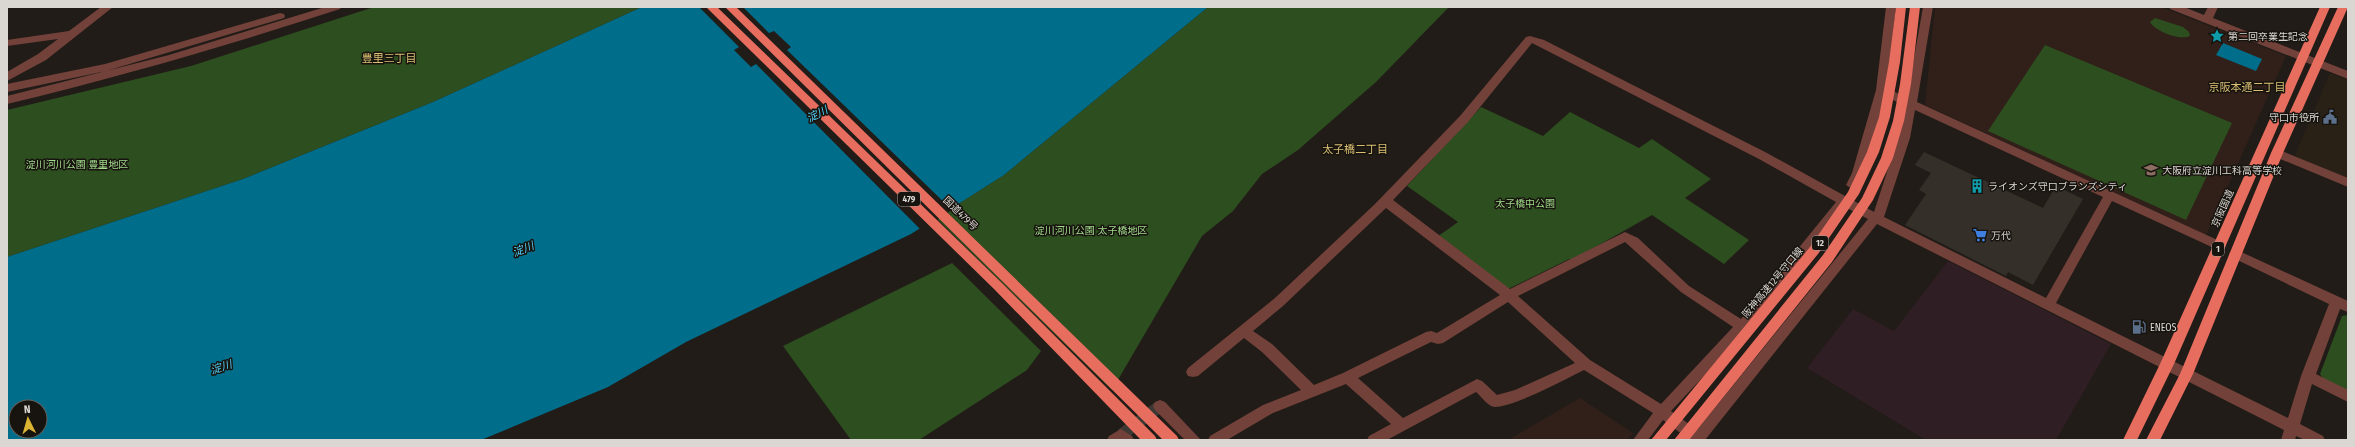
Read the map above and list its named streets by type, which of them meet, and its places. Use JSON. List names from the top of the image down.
{
  "streets": {
    "highway": [
      "479",
      "京阪国道",
      "国道479号",
      "12",
      "1",
      "阪神高速12号守口線"
    ]
  },
  "districts": ["豊里三丁目", "京阪本通二丁目", "太子橋二丁目"],
  "water": ["淀川"],
  "parks": ["淀川河川公園 豊里地区", "太子橋中公園", "淀川河川公園 太子橋地区"],
  "places": {
    "place": ["第二回卒業生記念"],
    "public building": ["守口市役所"],
    "school or university": ["大阪府立淀川工科高等学校"],
    "building": ["ライオンズ守口ブランズシティ"],
    "supermarket": ["万代"],
    "fuel station": ["ENEOS"]
  },
  "north": "top"
}
